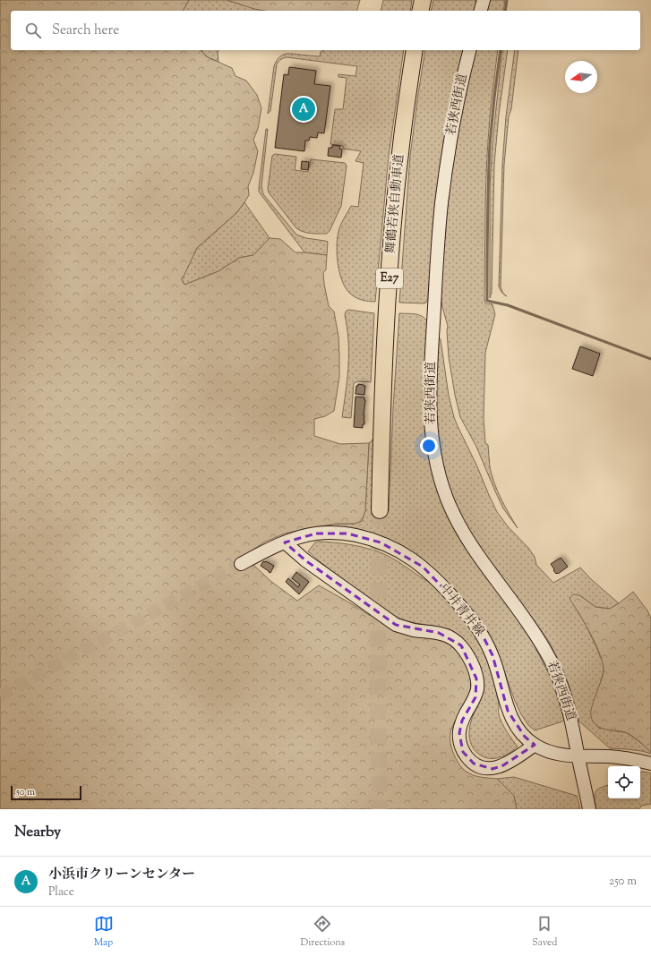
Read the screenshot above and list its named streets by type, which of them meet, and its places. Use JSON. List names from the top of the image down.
{
  "streets": {
    "highway": ["舞鶴若狭自動車道", "E27"],
    "street": ["若狭西街道", "中井青井線"]
  },
  "crossings": [
    ["若狭西街道", "中井青井線"]
  ],
  "scale_bar": "50 m",
  "north": "left",
  "page": {
    "search": "Search here",
    "pins": "A",
    "scale": "50 m",
    "heading": "Nearby",
    "list": [
      {
        "mark": "A",
        "name": "小浜市クリーンセンター",
        "note": "Place",
        "value": "250 m"
      }
    ],
    "nav": ["Map", "Directions", "Saved"]
  }
}
